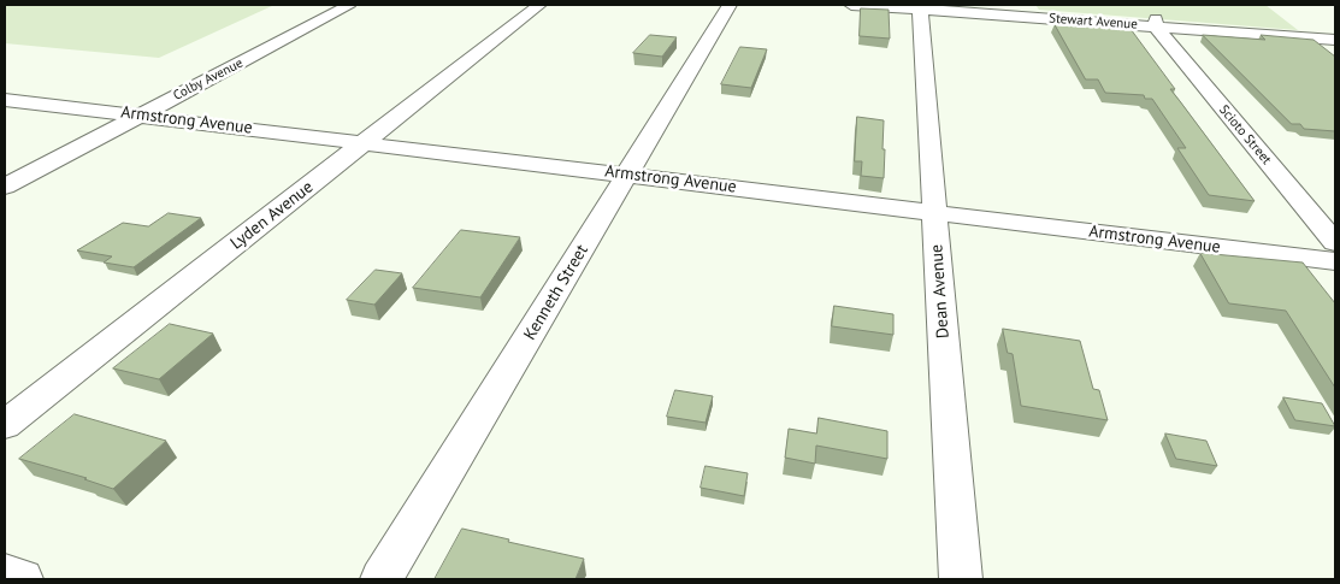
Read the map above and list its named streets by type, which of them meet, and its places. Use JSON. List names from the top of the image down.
{
  "streets": {
    "street": [
      "Stewart Avenue",
      "Colby Avenue",
      "Armstrong Avenue",
      "Scioto Street",
      "Lyden Avenue",
      "Dean Avenue",
      "Kenneth Street"
    ]
  },
  "crossings": [
    ["Stewart Avenue", "Scioto Street"],
    ["Stewart Avenue", "Dean Avenue"],
    ["Colby Avenue", "Armstrong Avenue"],
    ["Armstrong Avenue", "Lyden Avenue"],
    ["Armstrong Avenue", "Dean Avenue"],
    ["Armstrong Avenue", "Kenneth Street"]
  ]
}
